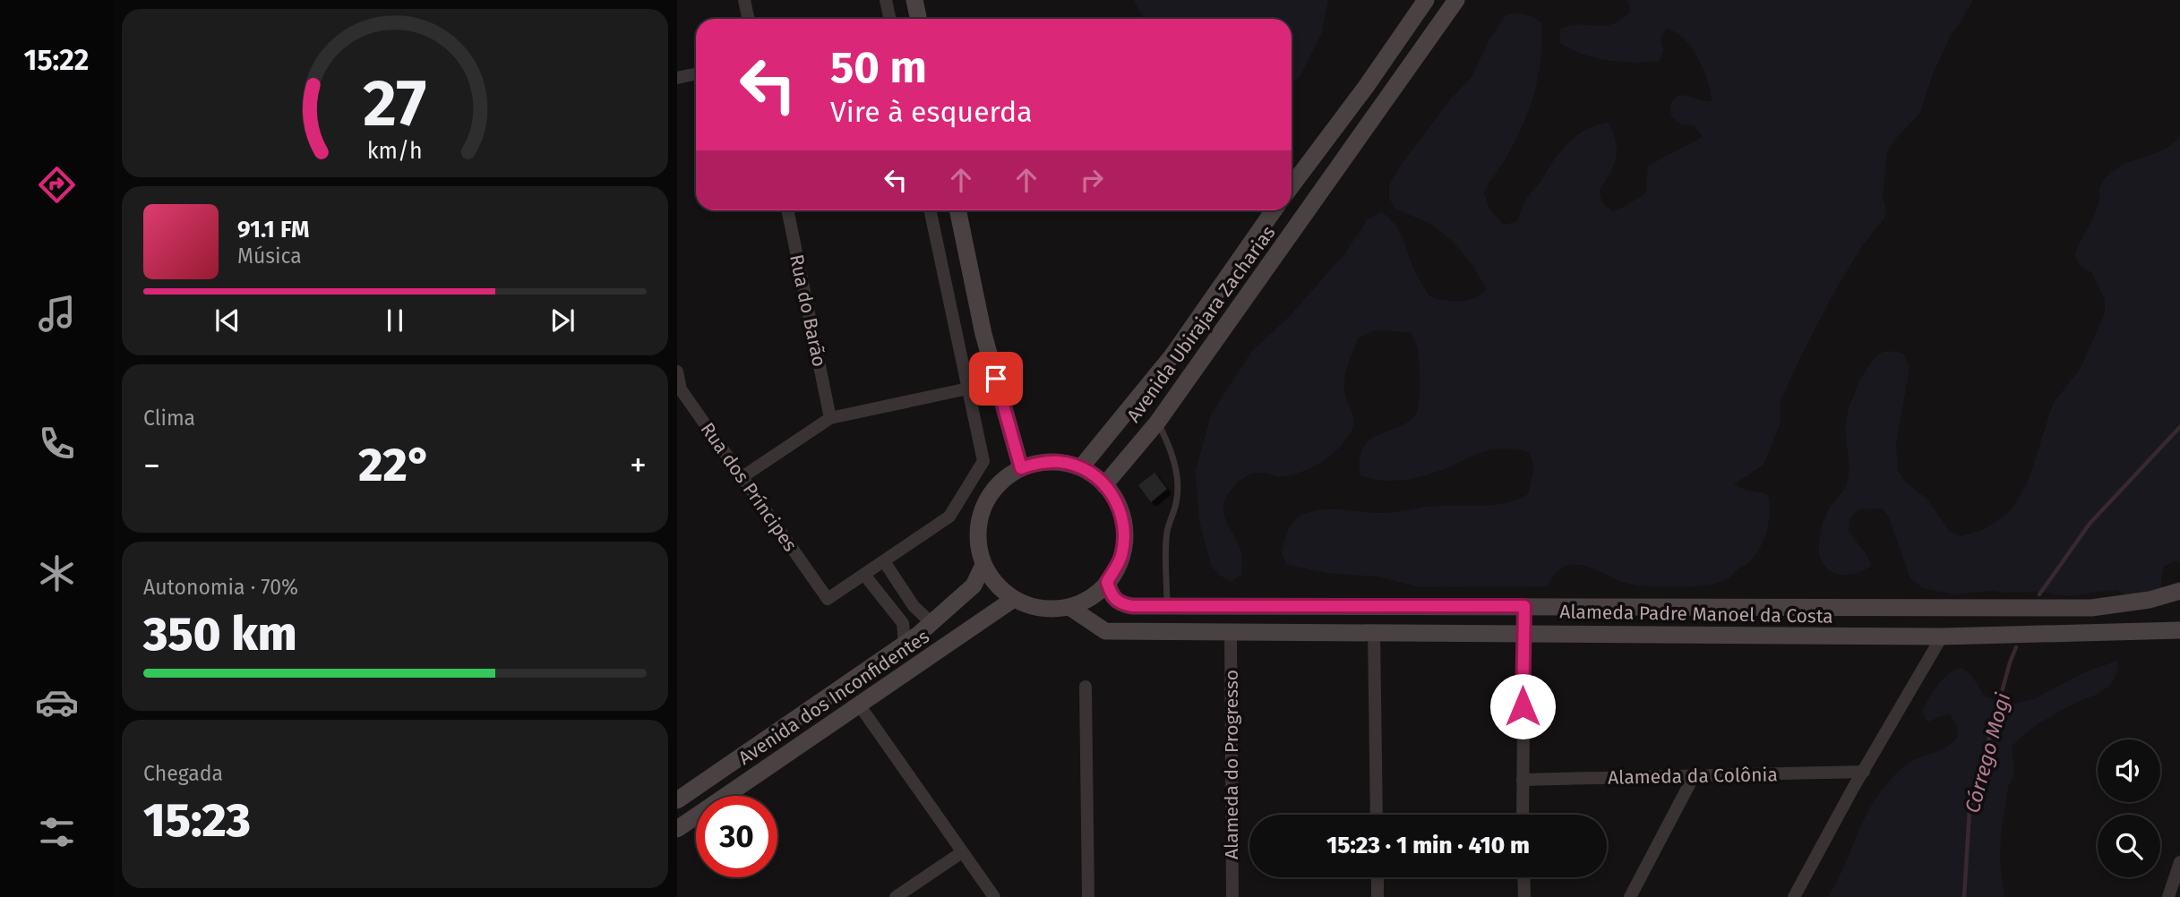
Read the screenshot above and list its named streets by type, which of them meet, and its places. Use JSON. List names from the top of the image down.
{
  "streets": {
    "main road": ["Avenida Ubirajara Zacharias", "Alameda Padre Manoel da Costa", "Avenida dos Inconfidentes"],
    "street": [
      "Rua do Barão",
      "Rua dos Príncipes",
      "Alameda do Progresso",
      "Alameda da Colônia"
    ]
  },
  "crossings": [
    ["Avenida Ubirajara Zacharias", "Alameda Padre Manoel da Costa"],
    ["Avenida Ubirajara Zacharias", "Avenida dos Inconfidentes"],
    ["Alameda Padre Manoel da Costa", "Avenida dos Inconfidentes"],
    ["Alameda Padre Manoel da Costa", "Alameda do Progresso"]
  ],
  "water": ["Córrego Mogi"],
  "page": {
    "tabs": "15:22",
    "turn": ["50 m", "Vire à esquerda"],
    "song": ["91.1 FM", "Música"],
    "tile": [
      "Clima",
      ["Autonomia · 70%", "350 km"],
      ["Chegada", "15:23"]
    ],
    "heat": ["−", "22°", "+"],
    "limit": "30",
    "trip": "15:23 · 1 min · 410 m",
    "gauge": ["27", "km/h"]
  }
}
